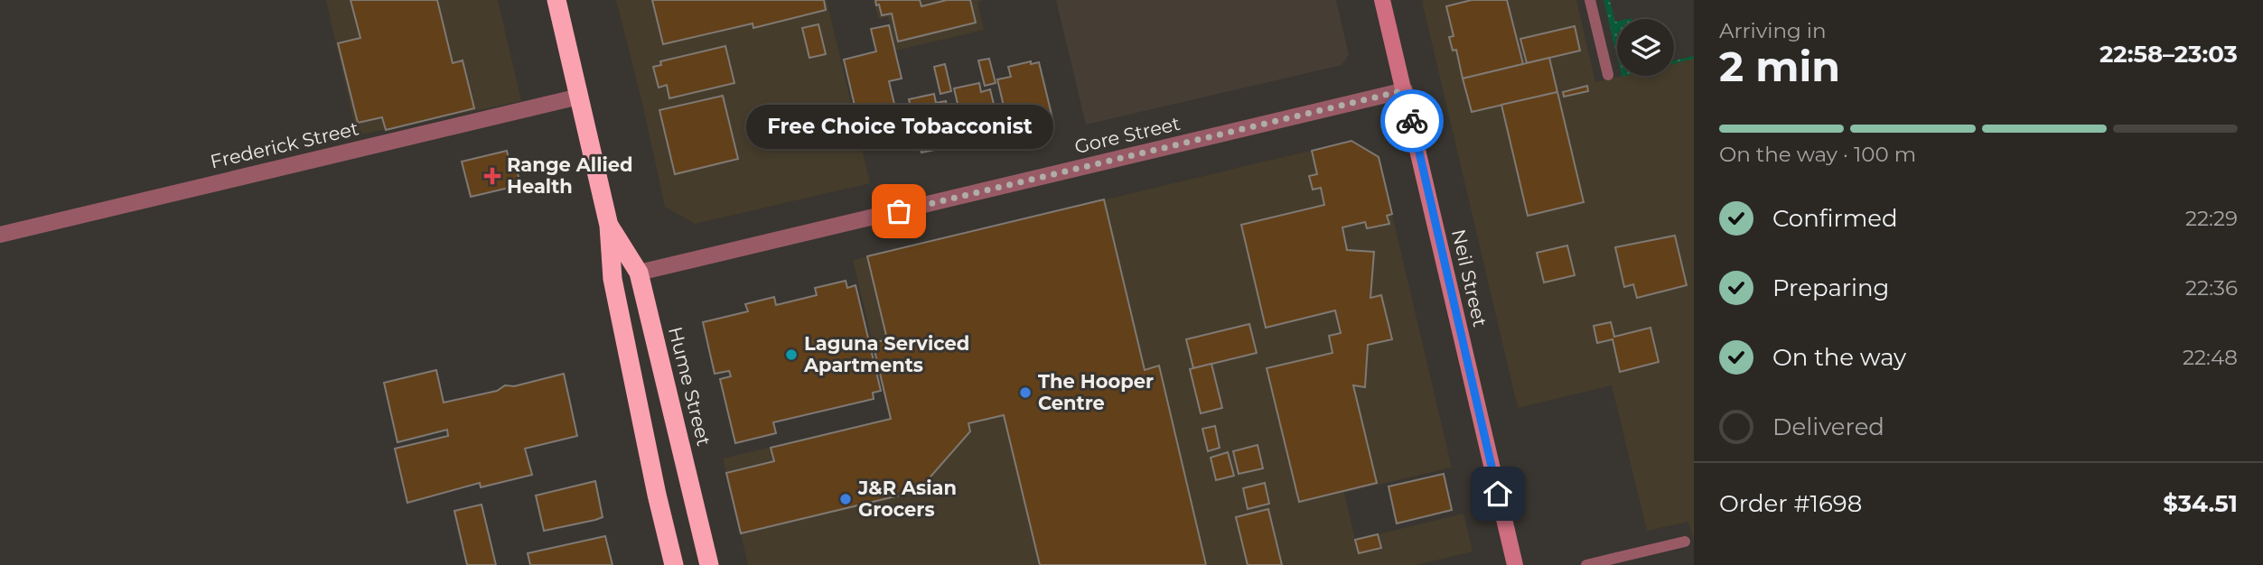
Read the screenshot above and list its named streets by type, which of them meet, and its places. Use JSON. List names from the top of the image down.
{
  "streets": {
    "highway": ["Hume Street"],
    "street": ["Gore Street", "Frederick Street", "Neil Street"]
  },
  "crossings": [
    ["Gore Street", "Neil Street"],
    ["Gore Street", "Hume Street"],
    ["Frederick Street", "Hume Street"]
  ],
  "places": {
    "health": ["Range Allied Health"],
    "other": [
      "Free Choice Tobacconist",
      "Laguna Serviced Apartments",
      "The Hooper Centre",
      "J&R Asian Grocers"
    ]
  },
  "page": {
    "heading": ["2 min", "Arriving in", "22:58–23:03"],
    "panel": ["Order #1698", "$34.51"],
    "bubble": "Free Choice Tobacconist",
    "bar": "On the way · 100 m",
    "list": [
      ["Confirmed", "22:29"],
      ["Preparing", "22:36"],
      ["On the way", "22:48"],
      "Delivered"
    ]
  }
}
